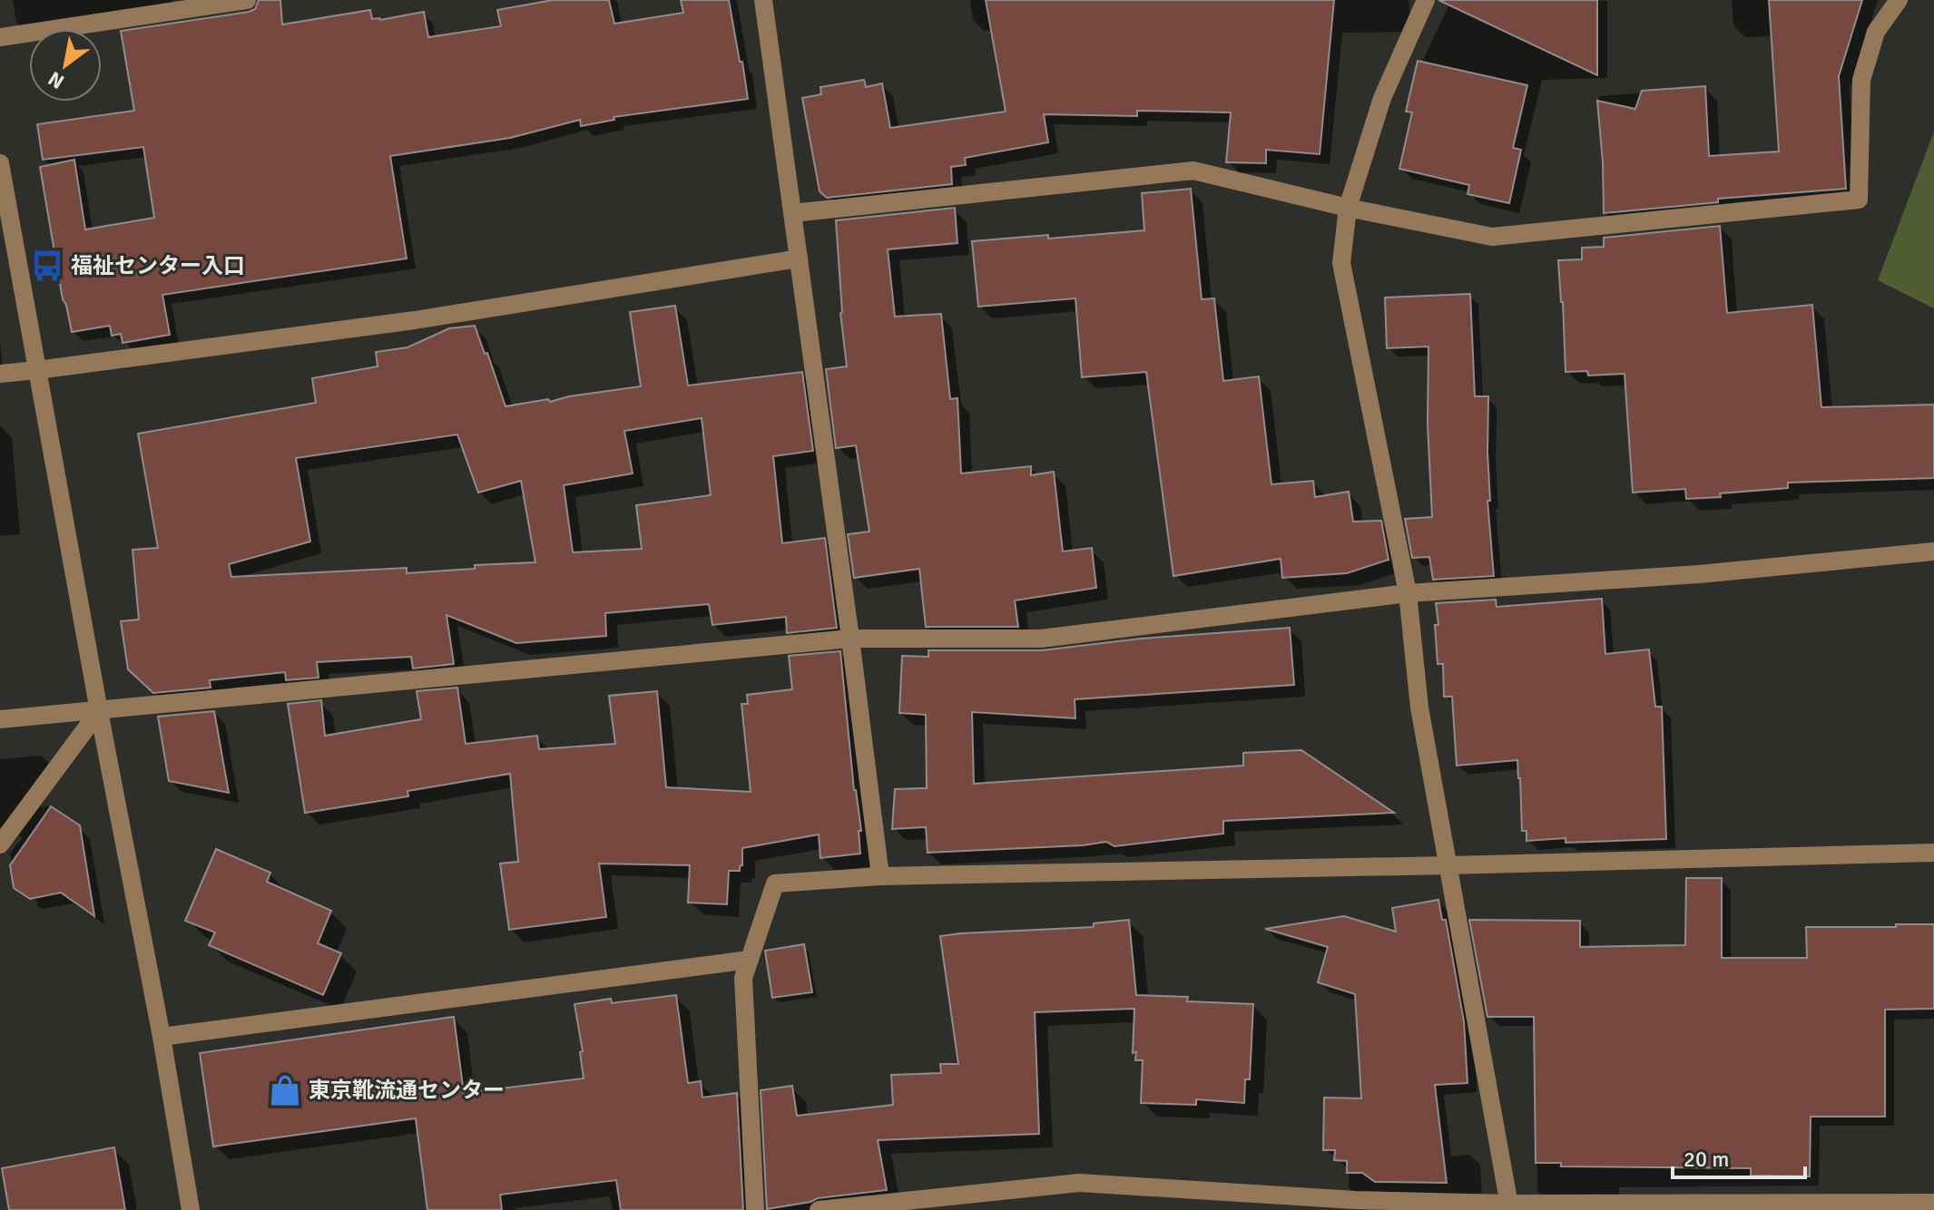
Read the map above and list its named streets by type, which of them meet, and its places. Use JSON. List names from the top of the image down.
{
  "places": {
    "bus stop": ["福祉センター入口"],
    "shop": ["東京靴流通センター"]
  },
  "scale_bar": "20 m",
  "north": "bottom left"
}
